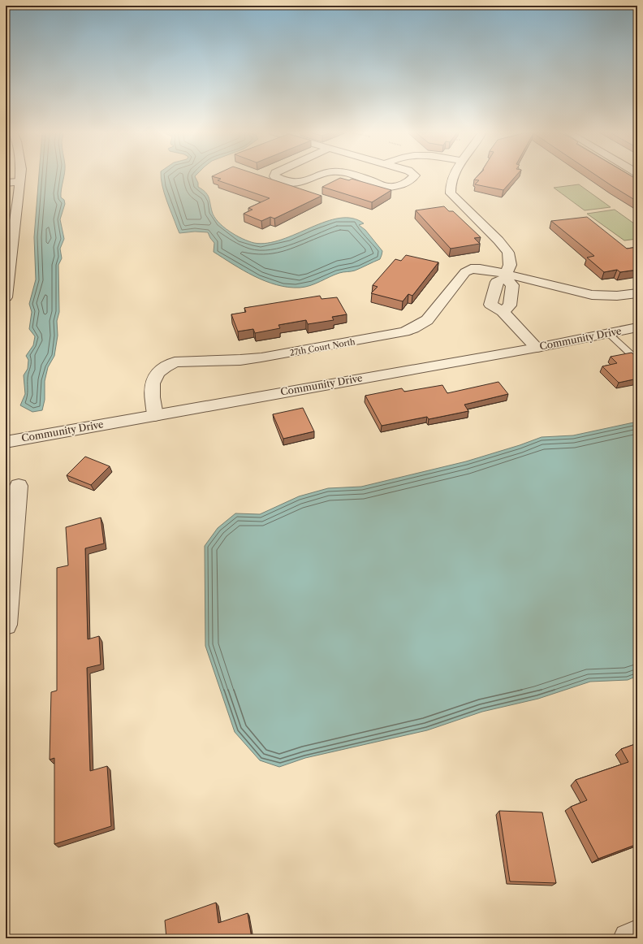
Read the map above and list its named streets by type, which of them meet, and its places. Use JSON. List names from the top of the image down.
{
  "streets": {
    "street": ["Community Drive", "27th Court North"]
  },
  "crossings": [
    ["Community Drive", "27th Court North"]
  ]
}
